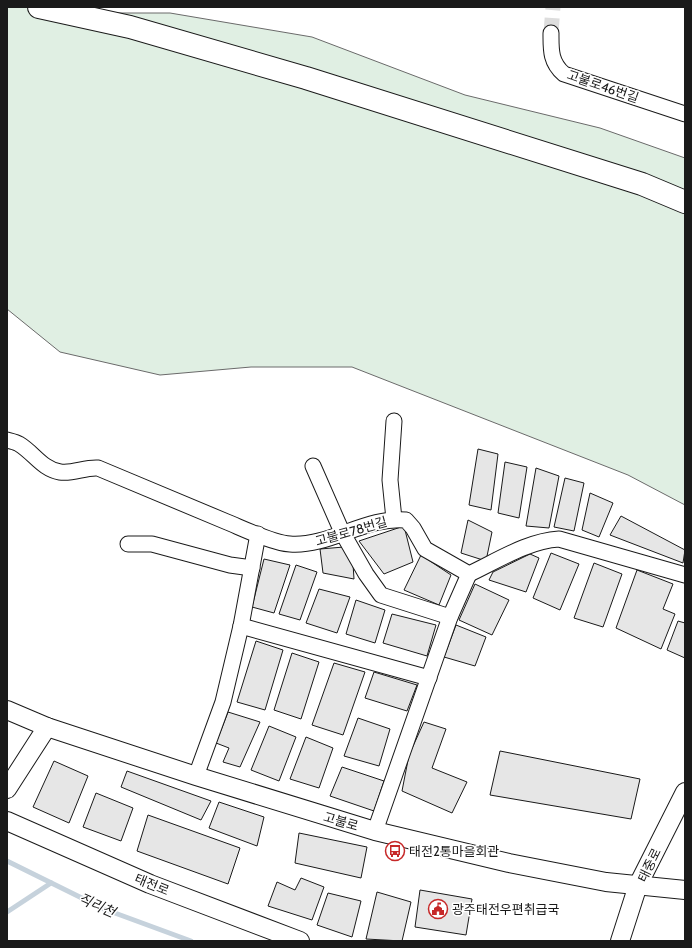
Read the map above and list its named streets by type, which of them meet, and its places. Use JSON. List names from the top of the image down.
{
  "streets": {
    "street": [
      "고불로46번길",
      "고불로78번길",
      "고불로",
      "태중로",
      "태전로"
    ]
  },
  "crossings": [
    ["고불로", "태중로"]
  ],
  "water": ["직리천"],
  "places": {
    "bus stop": ["태전2통마을회관"],
    "public building": ["광주태전우편취급국"]
  }
}
